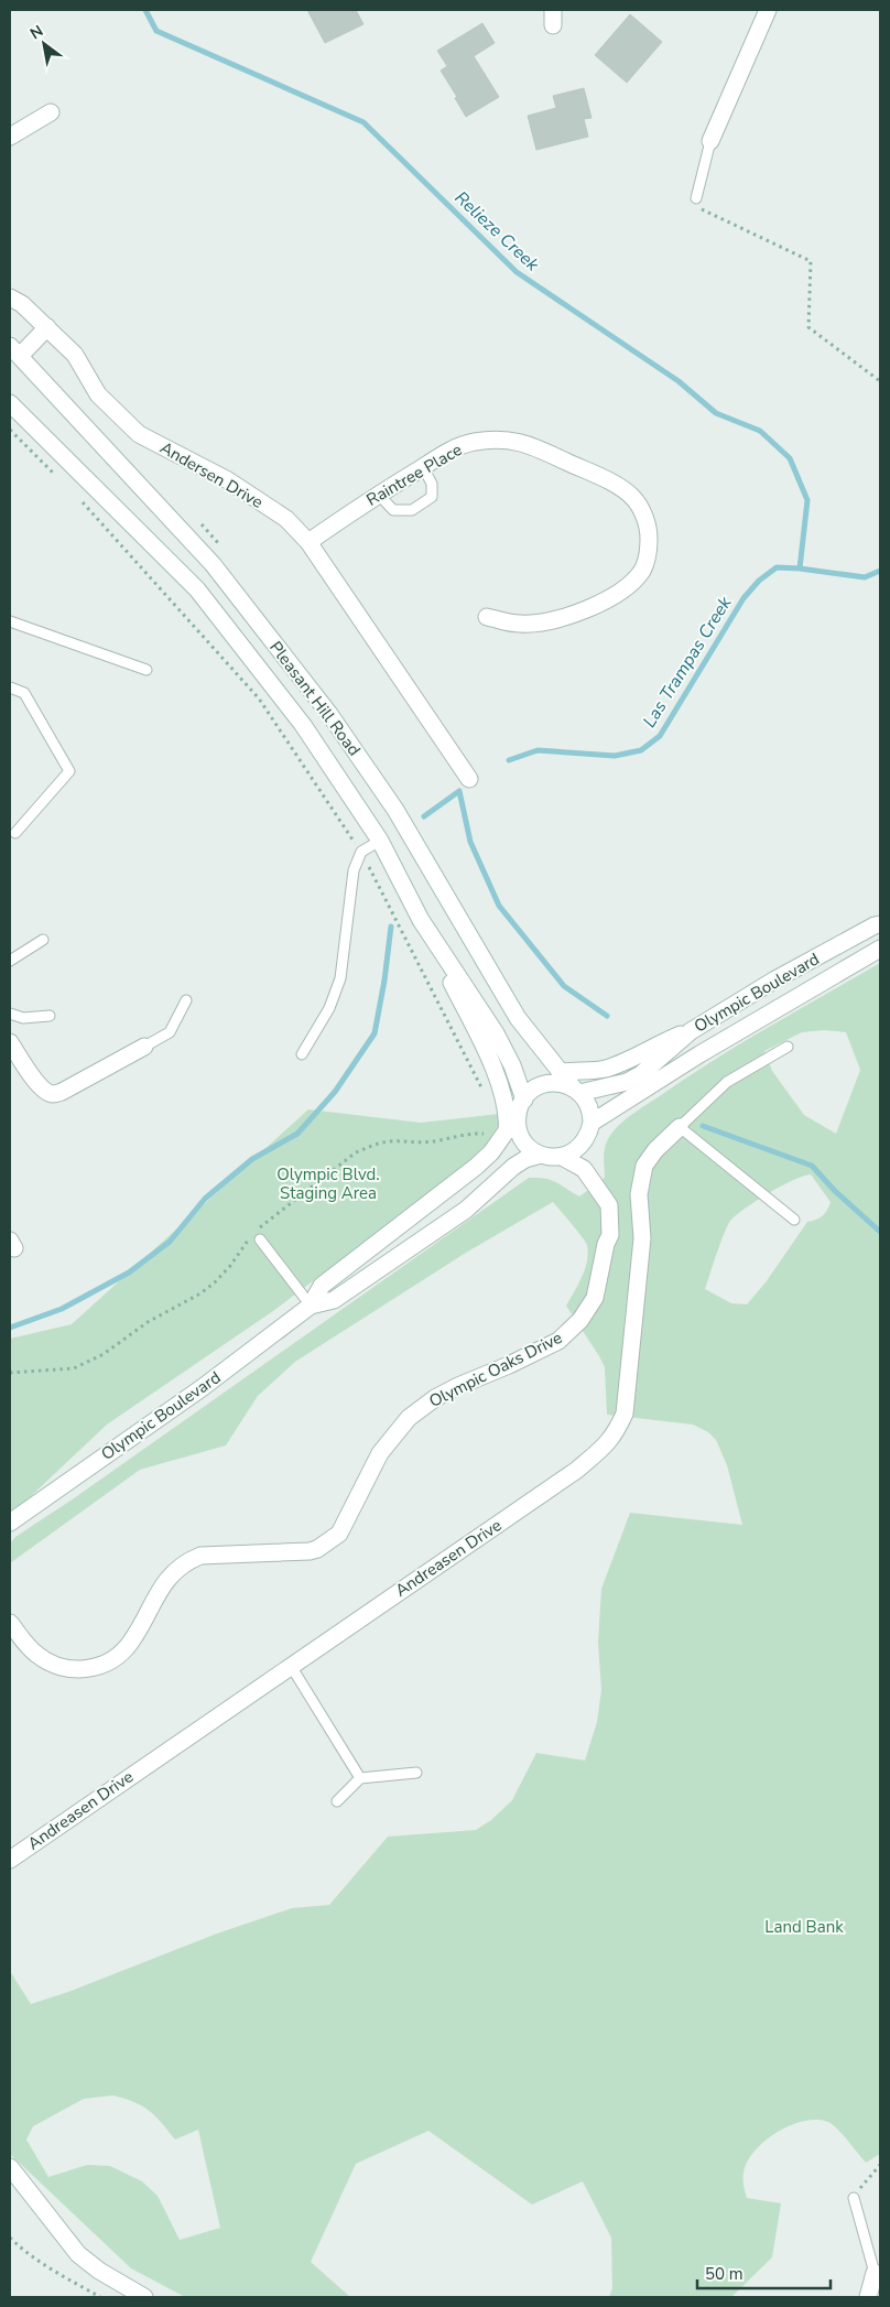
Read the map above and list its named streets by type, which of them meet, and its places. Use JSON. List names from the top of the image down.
{
  "streets": {
    "street": [
      "Andersen Drive",
      "Raintree Place",
      "Pleasant Hill Road",
      "Olympic Boulevard",
      "Olympic Oaks Drive",
      "Andreasen Drive"
    ]
  },
  "crossings": [
    ["Andersen Drive", "Raintree Place"],
    ["Pleasant Hill Road", "Olympic Boulevard"],
    ["Pleasant Hill Road", "Olympic Oaks Drive"],
    ["Olympic Boulevard", "Olympic Oaks Drive"]
  ],
  "water": ["Relieze Creek", "Las Trampas Creek"],
  "parks": ["Olympic Blvd. Staging Area", "Land Bank"],
  "scale_bar": "50 m",
  "north": "top left"
}
